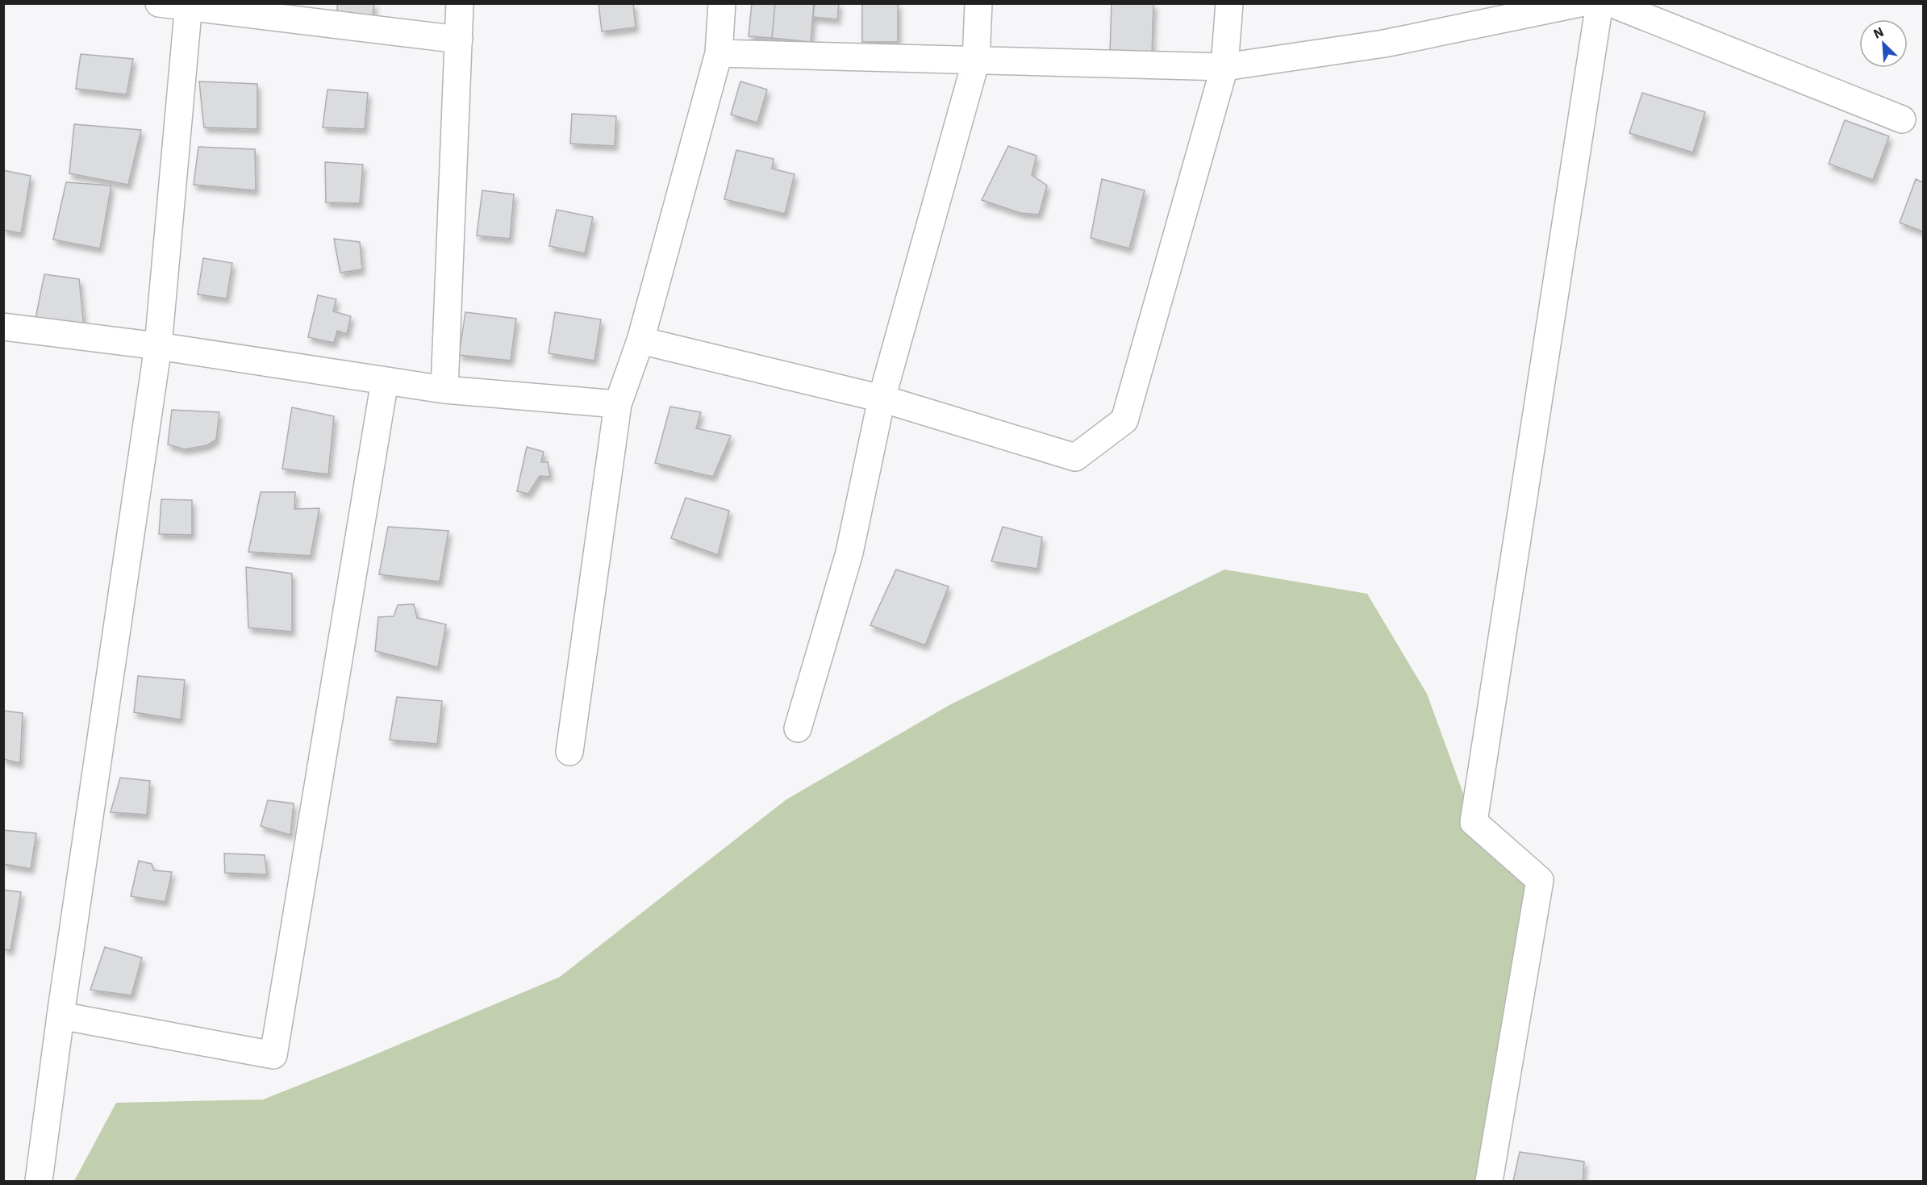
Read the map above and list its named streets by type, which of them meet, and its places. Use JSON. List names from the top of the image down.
{
  "north": "top left"
}
